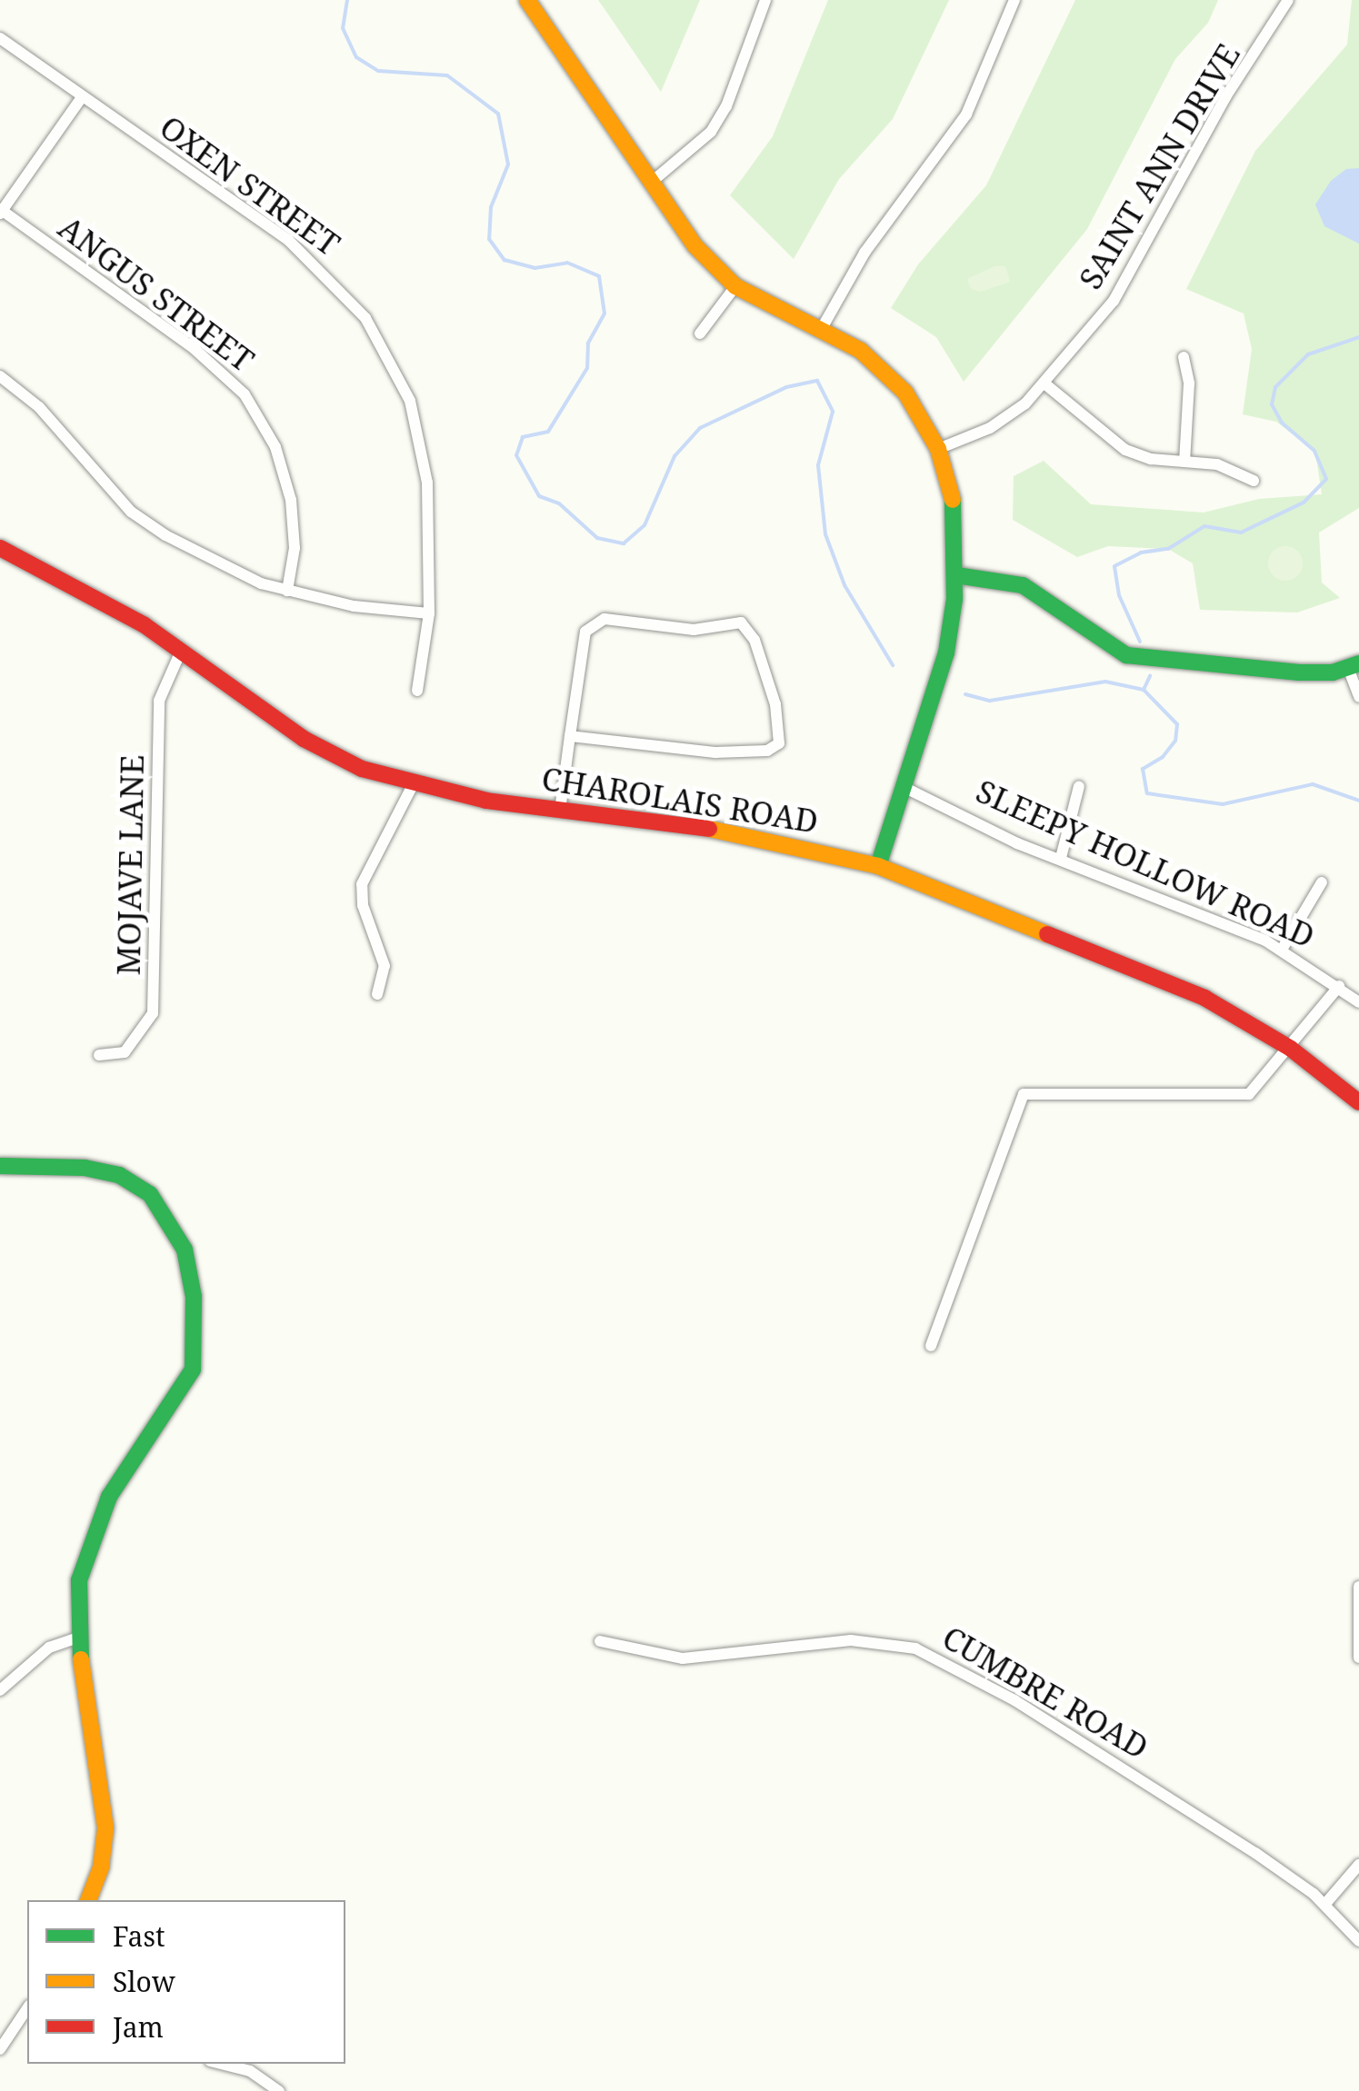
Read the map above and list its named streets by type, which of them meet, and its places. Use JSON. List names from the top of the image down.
{
  "streets": {
    "street": [
      "SAINT ANN DRIVE",
      "OXEN STREET",
      "ANGUS STREET",
      "CHAROLAIS ROAD",
      "SLEEPY HOLLOW ROAD",
      "MOJAVE LANE",
      "CUMBRE ROAD"
    ]
  },
  "crossings": [
    ["CHAROLAIS ROAD", "MOJAVE LANE"]
  ],
  "legend": ["Fast", "Slow", "Jam"]
}
